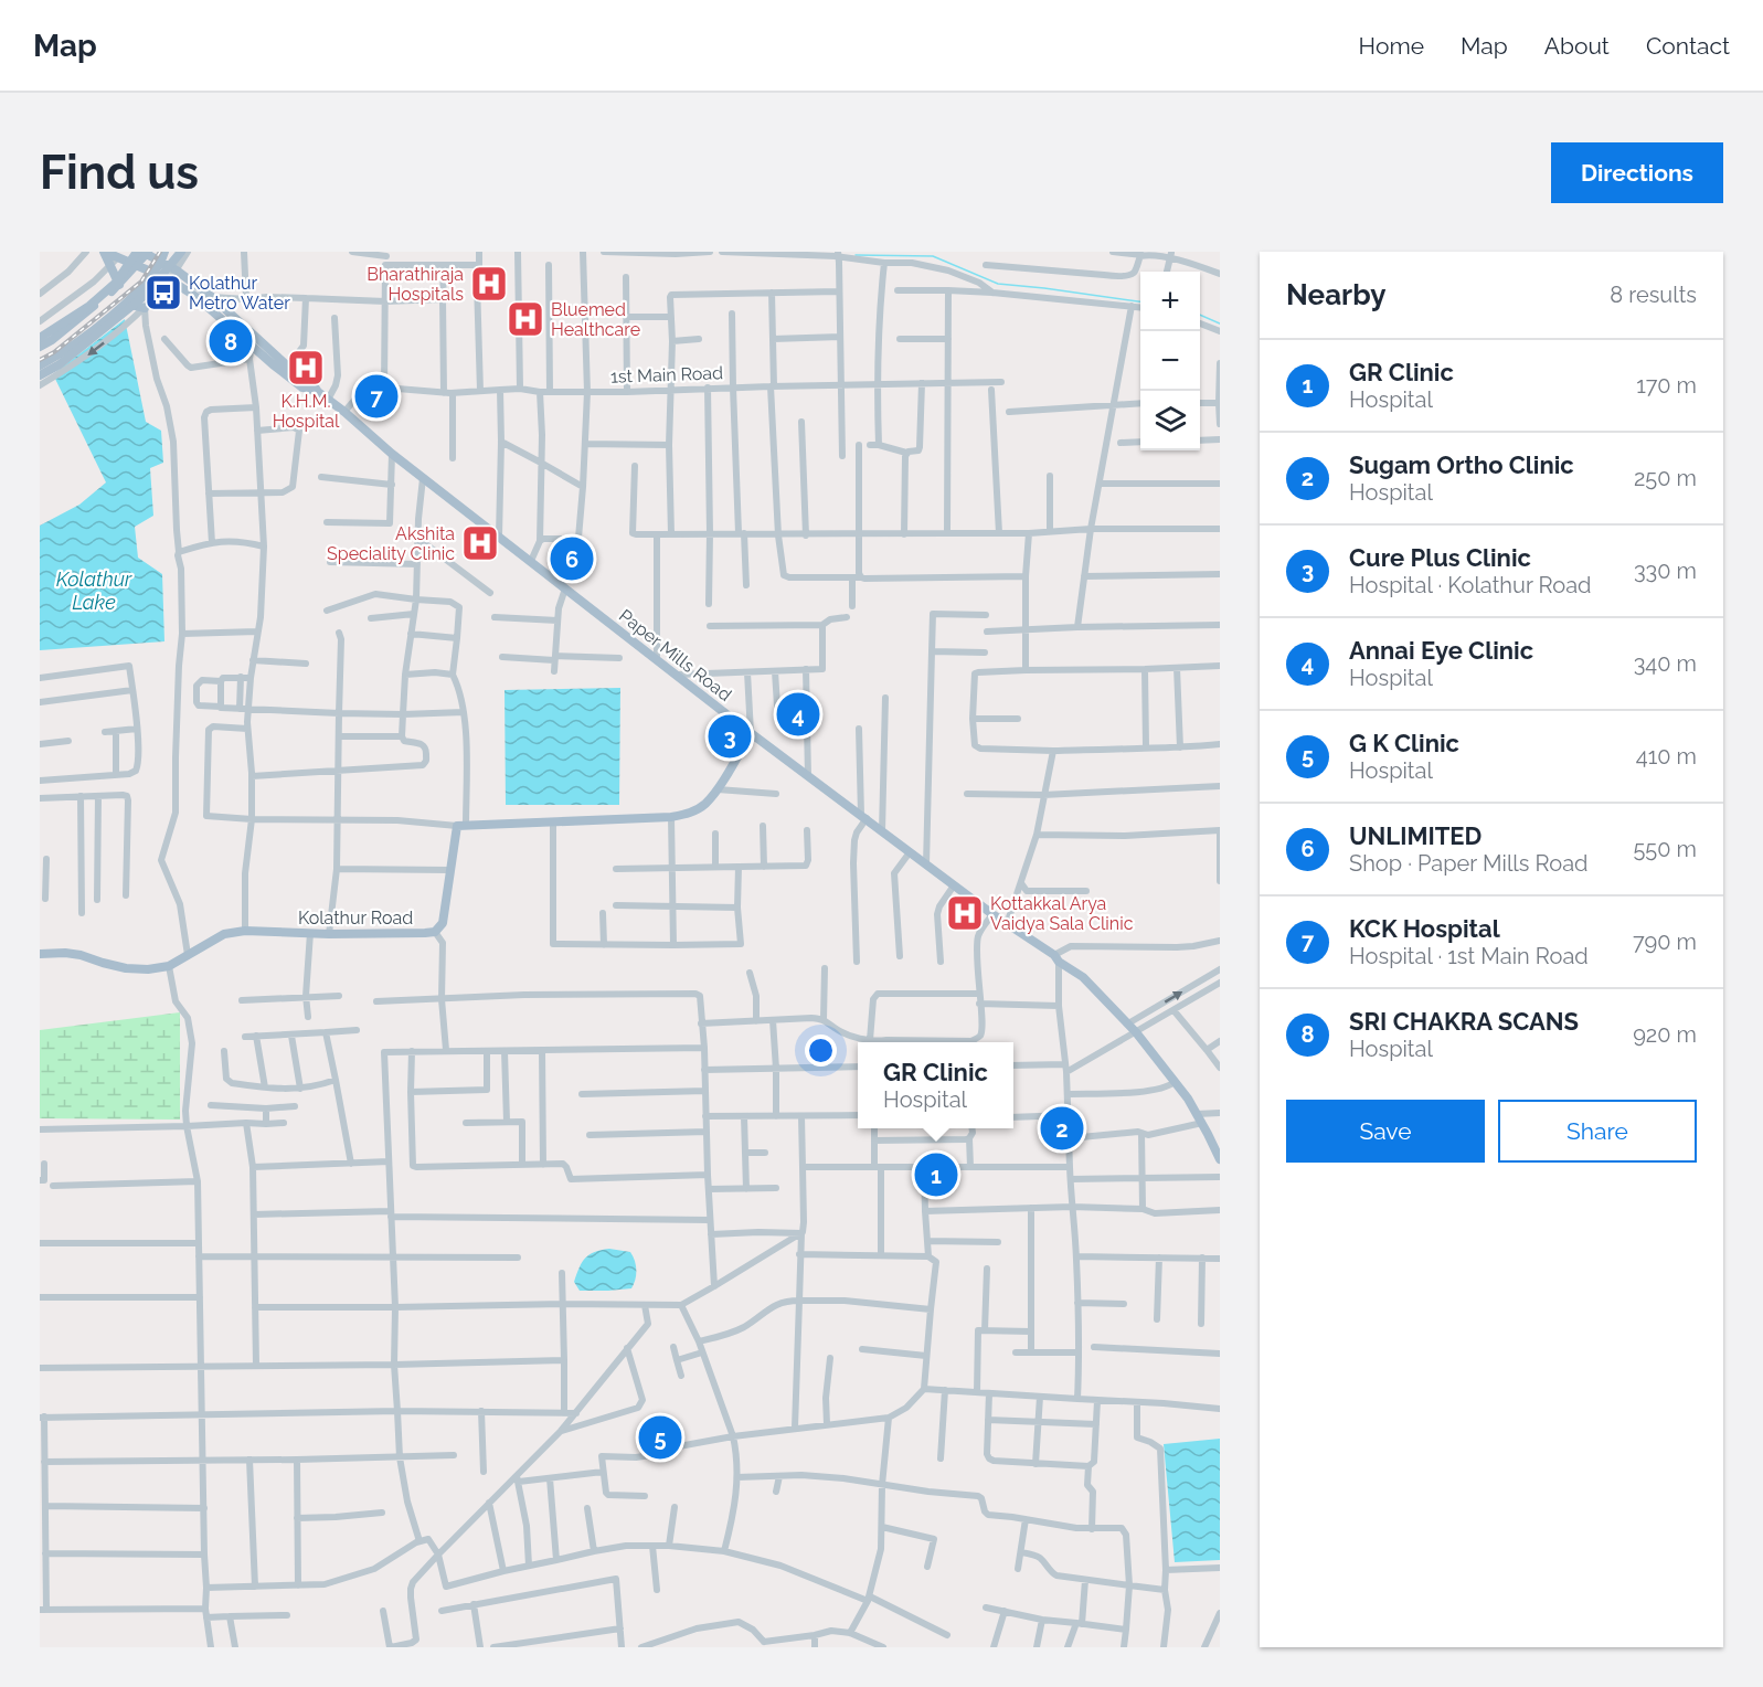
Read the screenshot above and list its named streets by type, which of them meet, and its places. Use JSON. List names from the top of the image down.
{
  "streets": {
    "main road": ["Paper Mills Road", "Kolathur Road"],
    "street": ["1st Main Road"]
  },
  "crossings": [
    ["1st Main Road", "Paper Mills Road"]
  ],
  "water": ["Kolathur Lake"],
  "places": {
    "hospital": [
      "Bharathiraja Hospitals",
      "Bluemed Healthcare",
      "K.H.M. Hospital",
      "Akshita Speciality Clinic",
      "Kottakkal Arya Vaidya Sala Clinic"
    ],
    "bus stop": ["Kolathur Metro Water"]
  },
  "page": {
    "header": "Map",
    "nav": [
      "Home",
      "Map",
      "About",
      "Contact"
    ],
    "buttons": [
      "Directions",
      ["Save", "Share"]
    ],
    "title": "Find us",
    "heading": ["Nearby", "8 results"],
    "map_buttons": ["+", "−"],
    "pins": [
      "8",
      "7",
      "6",
      "4",
      "3",
      "2",
      "1",
      "5"
    ],
    "list": [
      {
        "mark": "1",
        "name": "GR Clinic",
        "note": "Hospital",
        "value": "170 m"
      },
      {
        "mark": "2",
        "name": "Sugam Ortho Clinic",
        "note": "Hospital",
        "value": "250 m"
      },
      {
        "mark": "3",
        "name": "Cure Plus Clinic",
        "note": "Hospital · Kolathur Road",
        "value": "330 m"
      },
      {
        "mark": "4",
        "name": "Annai Eye Clinic",
        "note": "Hospital",
        "value": "340 m"
      },
      {
        "mark": "5",
        "name": "G K Clinic",
        "note": "Hospital",
        "value": "410 m"
      },
      {
        "mark": "6",
        "name": "UNLIMITED",
        "note": "Shop · Paper Mills Road",
        "value": "550 m"
      },
      {
        "mark": "7",
        "name": "KCK Hospital",
        "note": "Hospital · 1st Main Road",
        "value": "790 m"
      },
      {
        "mark": "8",
        "name": "SRI CHAKRA SCANS",
        "note": "Hospital",
        "value": "920 m"
      }
    ],
    "popup": ["GR Clinic", "Hospital"]
  }
}
